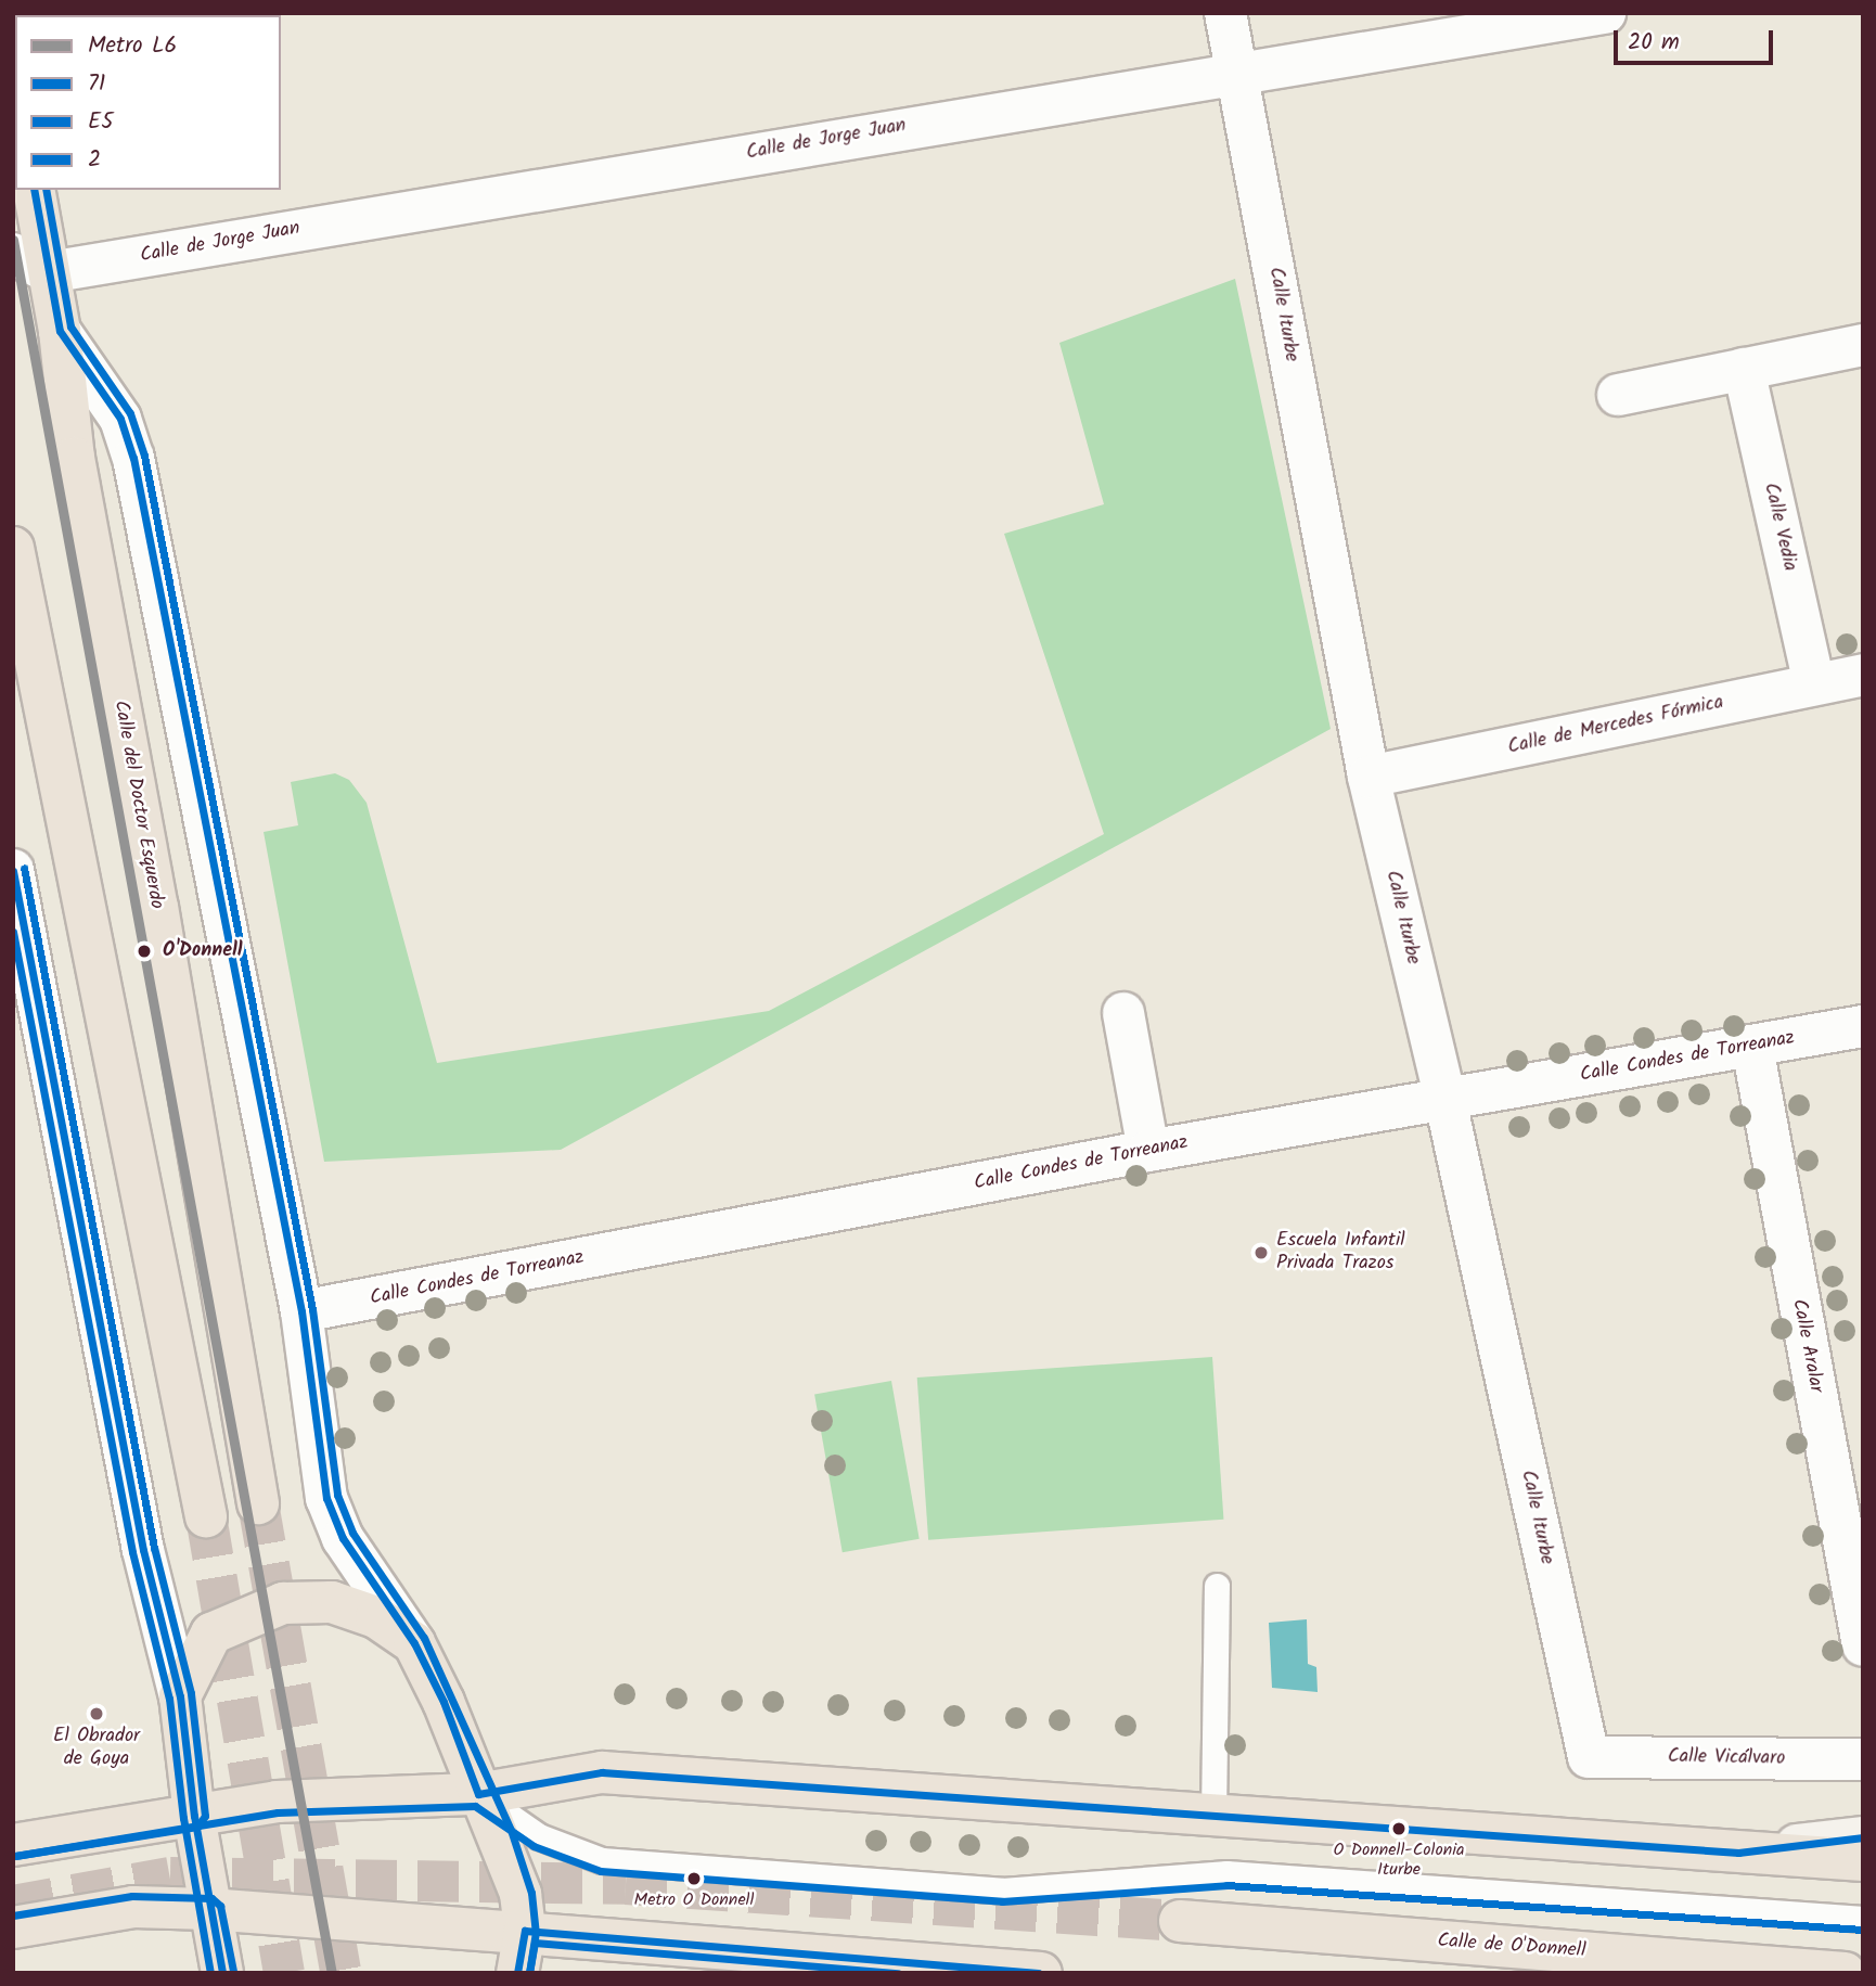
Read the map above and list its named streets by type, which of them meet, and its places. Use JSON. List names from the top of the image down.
{
  "streets": {
    "main road": ["Calle del Doctor Esquerdo", "Calle de O'Donnell"],
    "street": [
      "Calle de Jorge Juan",
      "Calle Iturbe",
      "Calle Vedia",
      "Calle de Mercedes Fórmica",
      "Calle Condes de Torreanaz",
      "Calle Aralar",
      "Calle Vicálvaro"
    ]
  },
  "crossings": [
    ["Calle de Jorge Juan", "Calle Iturbe"],
    ["Calle de Jorge Juan", "Calle del Doctor Esquerdo"],
    ["Calle Iturbe", "Calle de Mercedes Fórmica"],
    ["Calle Iturbe", "Calle Condes de Torreanaz"],
    ["Calle Iturbe", "Calle Vicálvaro"],
    ["Calle Vedia", "Calle de Mercedes Fórmica"],
    ["Calle del Doctor Esquerdo", "Calle Condes de Torreanaz"],
    ["Calle Condes de Torreanaz", "Calle Aralar"]
  ],
  "places": [
    "O'Donnell",
    "Escuela Infantil Privada Trazos",
    "El Obrador de Goya",
    "O Donnell-Colonia Iturbe",
    "Metro O Donnell"
  ],
  "lines": [
    "transit line 71",
    "transit line 2",
    "metro line L6",
    "transit line E5"
  ],
  "legend": [
    "Metro L6",
    "71",
    "E5",
    "2"
  ],
  "scale_bar": "20 m"
}
